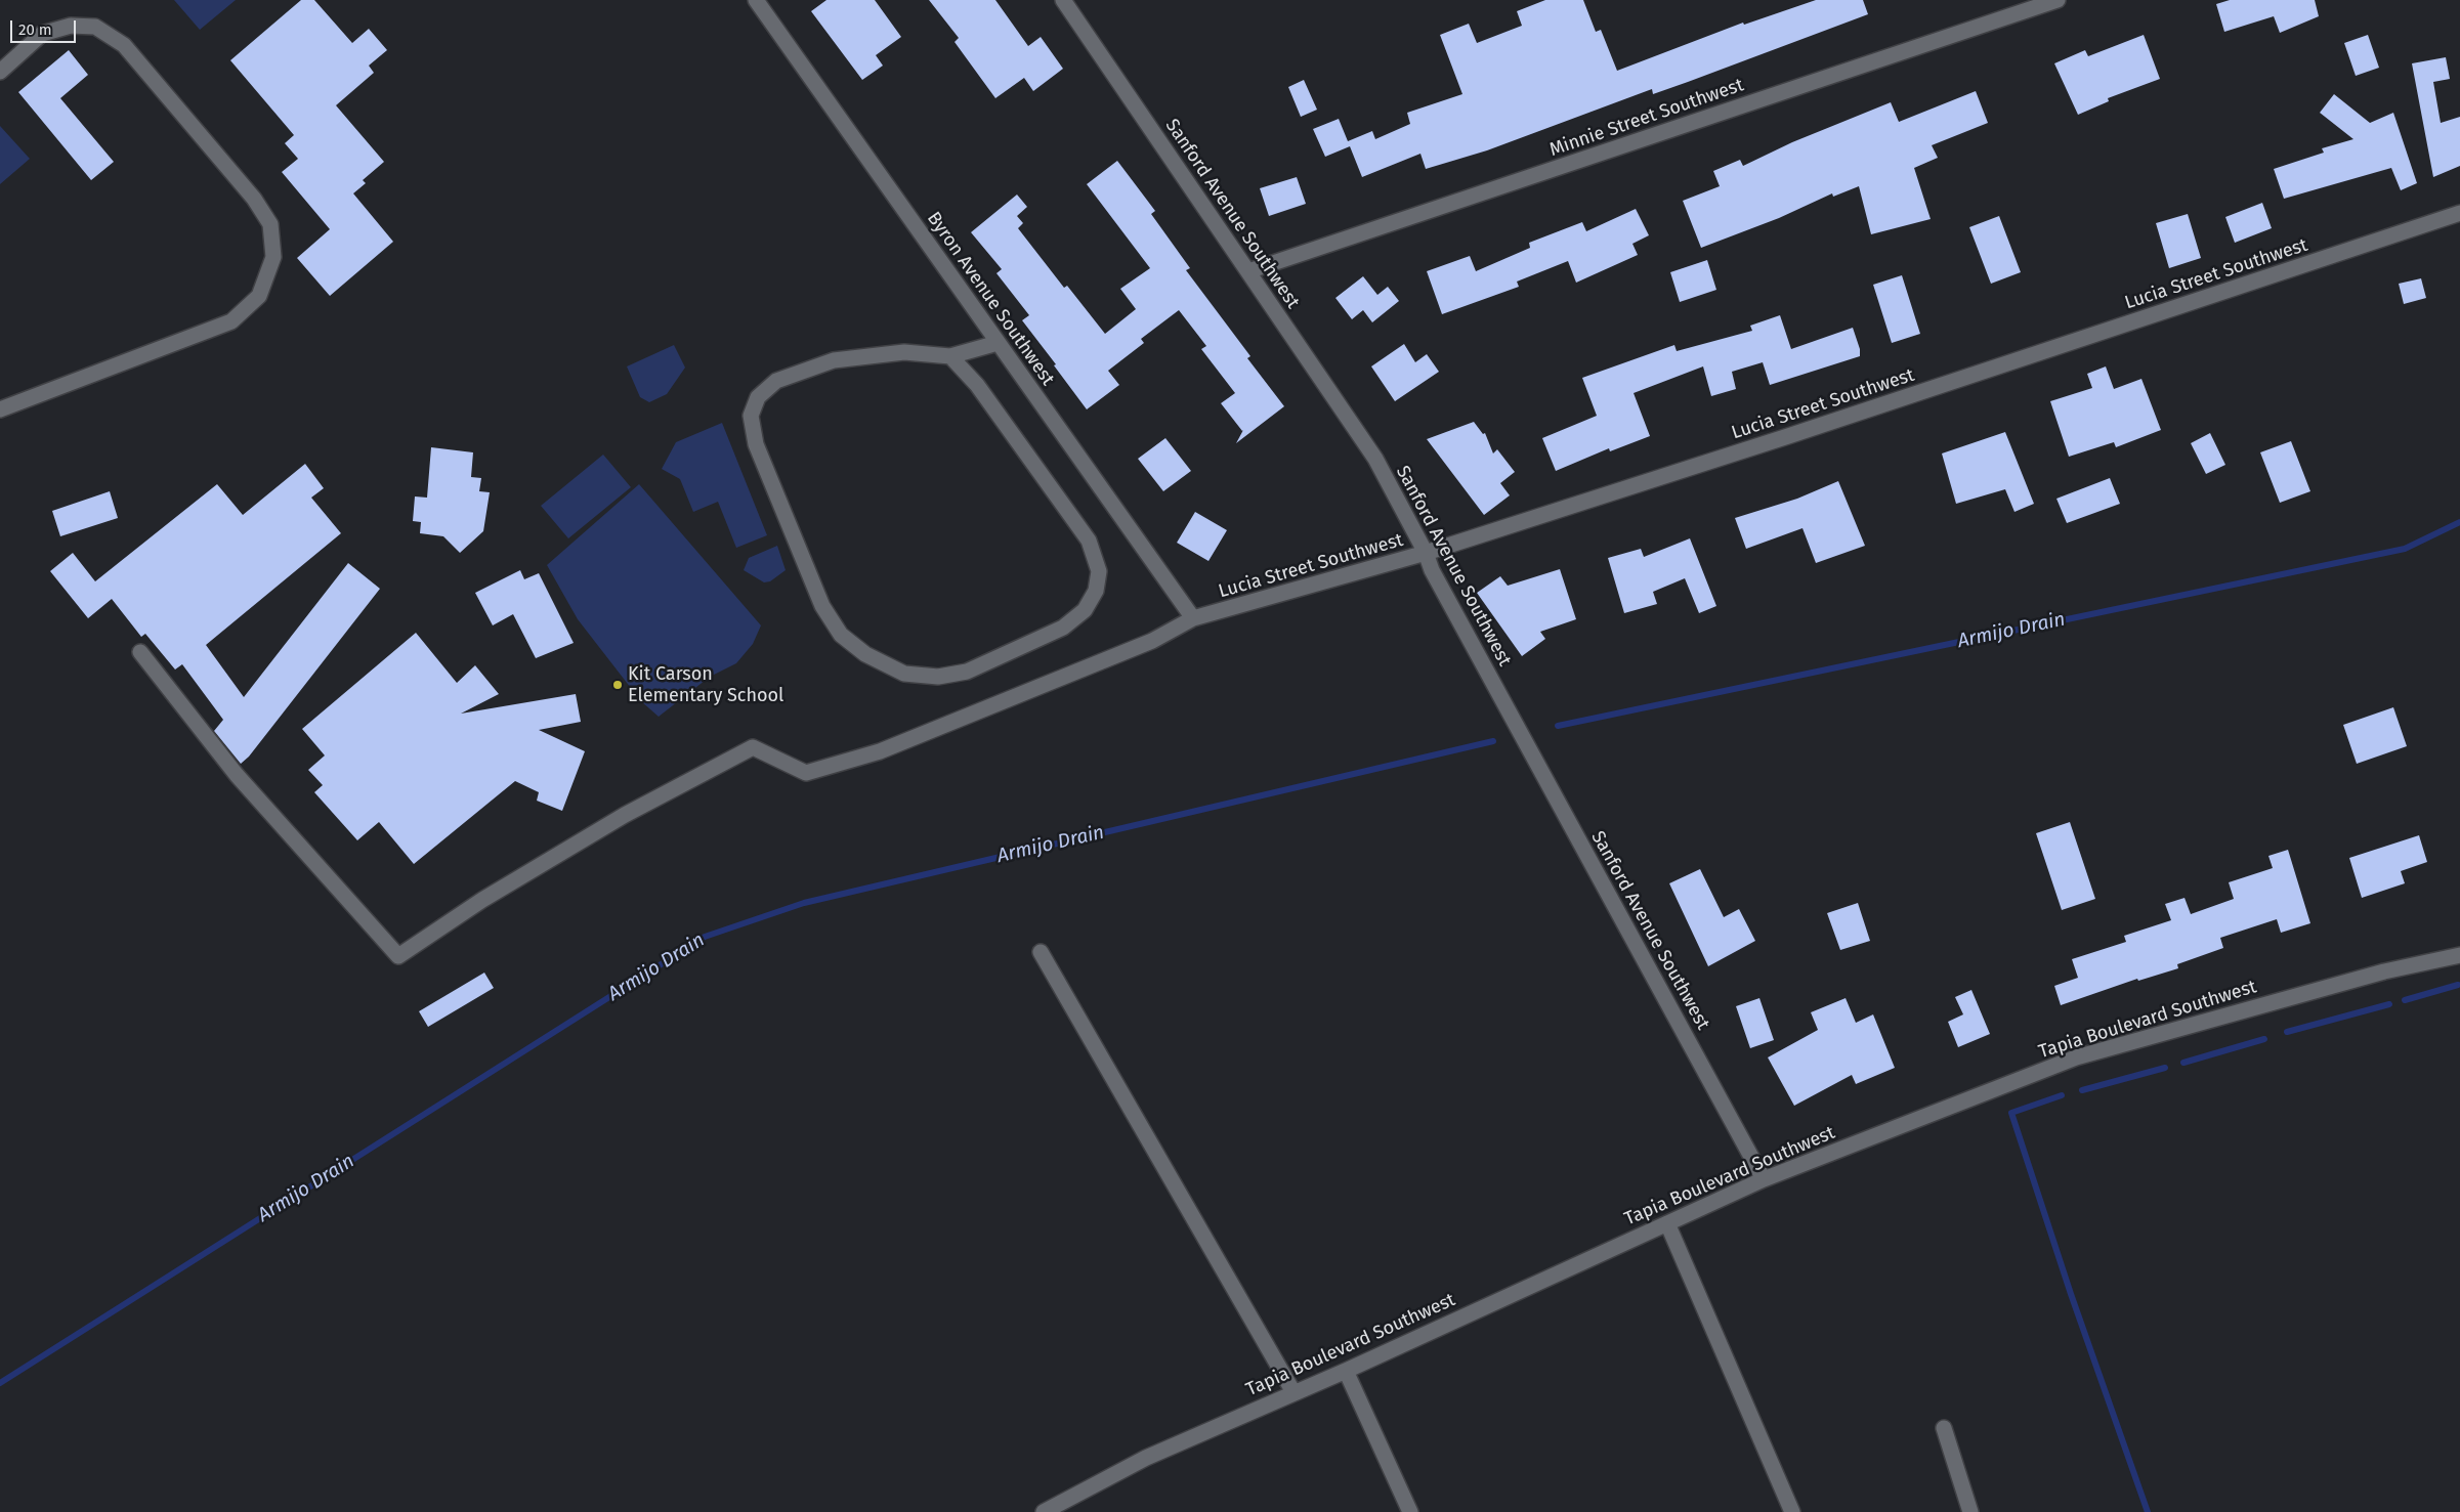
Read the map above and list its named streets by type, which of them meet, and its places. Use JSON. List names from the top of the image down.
{
  "streets": {
    "street": [
      "Minnie Street Southwest",
      "Sanford Avenue Southwest",
      "Lucia Street Southwest",
      "Byron Avenue Southwest",
      "Tapia Boulevard Southwest"
    ]
  },
  "crossings": [
    ["Minnie Street Southwest", "Sanford Avenue Southwest"],
    ["Sanford Avenue Southwest", "Lucia Street Southwest"],
    ["Sanford Avenue Southwest", "Tapia Boulevard Southwest"],
    ["Lucia Street Southwest", "Byron Avenue Southwest"]
  ],
  "water": ["Armijo Drain"],
  "places": ["Kit Carson Elementary School"],
  "scale_bar": "20 m"
}
